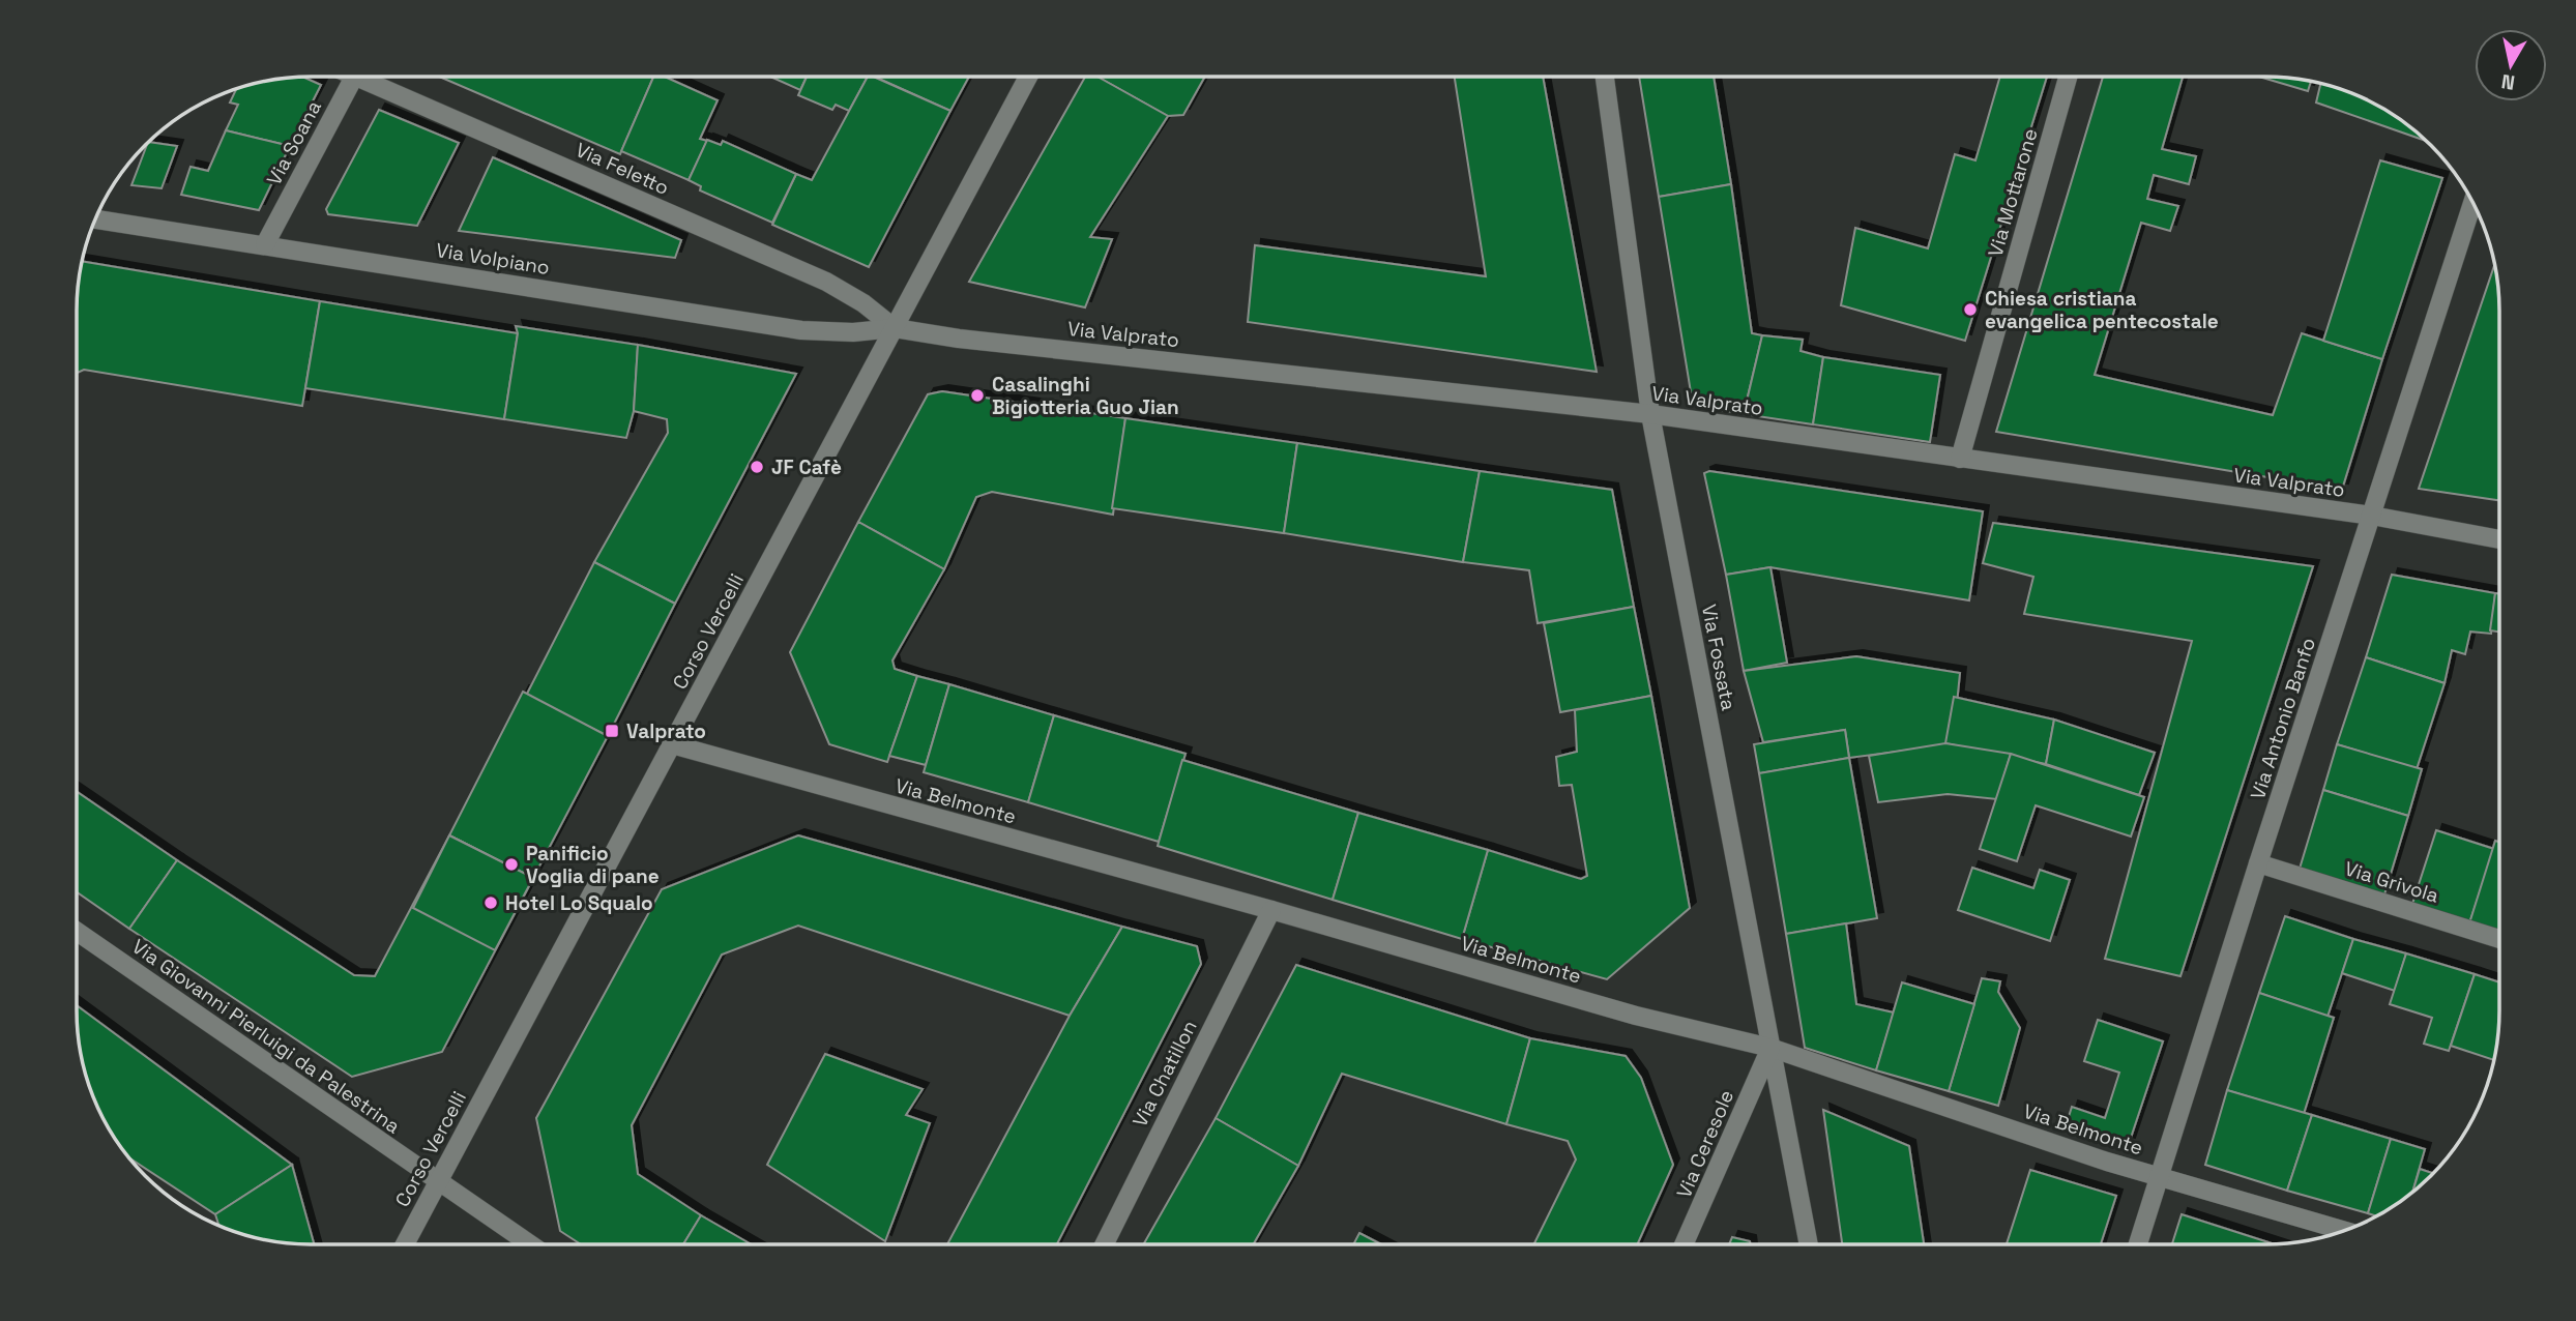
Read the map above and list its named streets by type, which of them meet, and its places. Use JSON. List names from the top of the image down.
{
  "streets": {
    "street": [
      "Via Soana",
      "Via Feletto",
      "Via Mottarone",
      "Via Volpiano",
      "Via Valprato",
      "Corso Vercelli",
      "Via Fossata",
      "Via Antonio Banfo",
      "Via Belmonte",
      "Via Grivola",
      "Via Giovanni Pierluigi da Palestrina",
      "Via Chatillon",
      "Via Ceresole"
    ]
  },
  "crossings": [
    ["Via Soana", "Via Volpiano"],
    ["Via Feletto", "Via Volpiano"],
    ["Via Feletto", "Via Valprato"],
    ["Via Feletto", "Corso Vercelli"],
    ["Via Mottarone", "Via Valprato"],
    ["Via Volpiano", "Via Valprato"],
    ["Via Volpiano", "Corso Vercelli"],
    ["Via Valprato", "Corso Vercelli"],
    ["Via Valprato", "Via Fossata"],
    ["Via Valprato", "Via Antonio Banfo"],
    ["Corso Vercelli", "Via Belmonte"],
    ["Corso Vercelli", "Via Giovanni Pierluigi da Palestrina"],
    ["Via Fossata", "Via Belmonte"],
    ["Via Fossata", "Via Ceresole"],
    ["Via Antonio Banfo", "Via Belmonte"],
    ["Via Antonio Banfo", "Via Grivola"],
    ["Via Belmonte", "Via Chatillon"],
    ["Via Belmonte", "Via Ceresole"]
  ],
  "places": {
    "other": [
      "Chiesa cristiana evangelica pentecostale",
      "Casalinghi Bigiotteria Guo Jian",
      "JF Cafè",
      "Panificio Voglia di pane",
      "Hotel Lo Squalo"
    ],
    "transit": ["Valprato"]
  },
  "north": "bottom"
}
